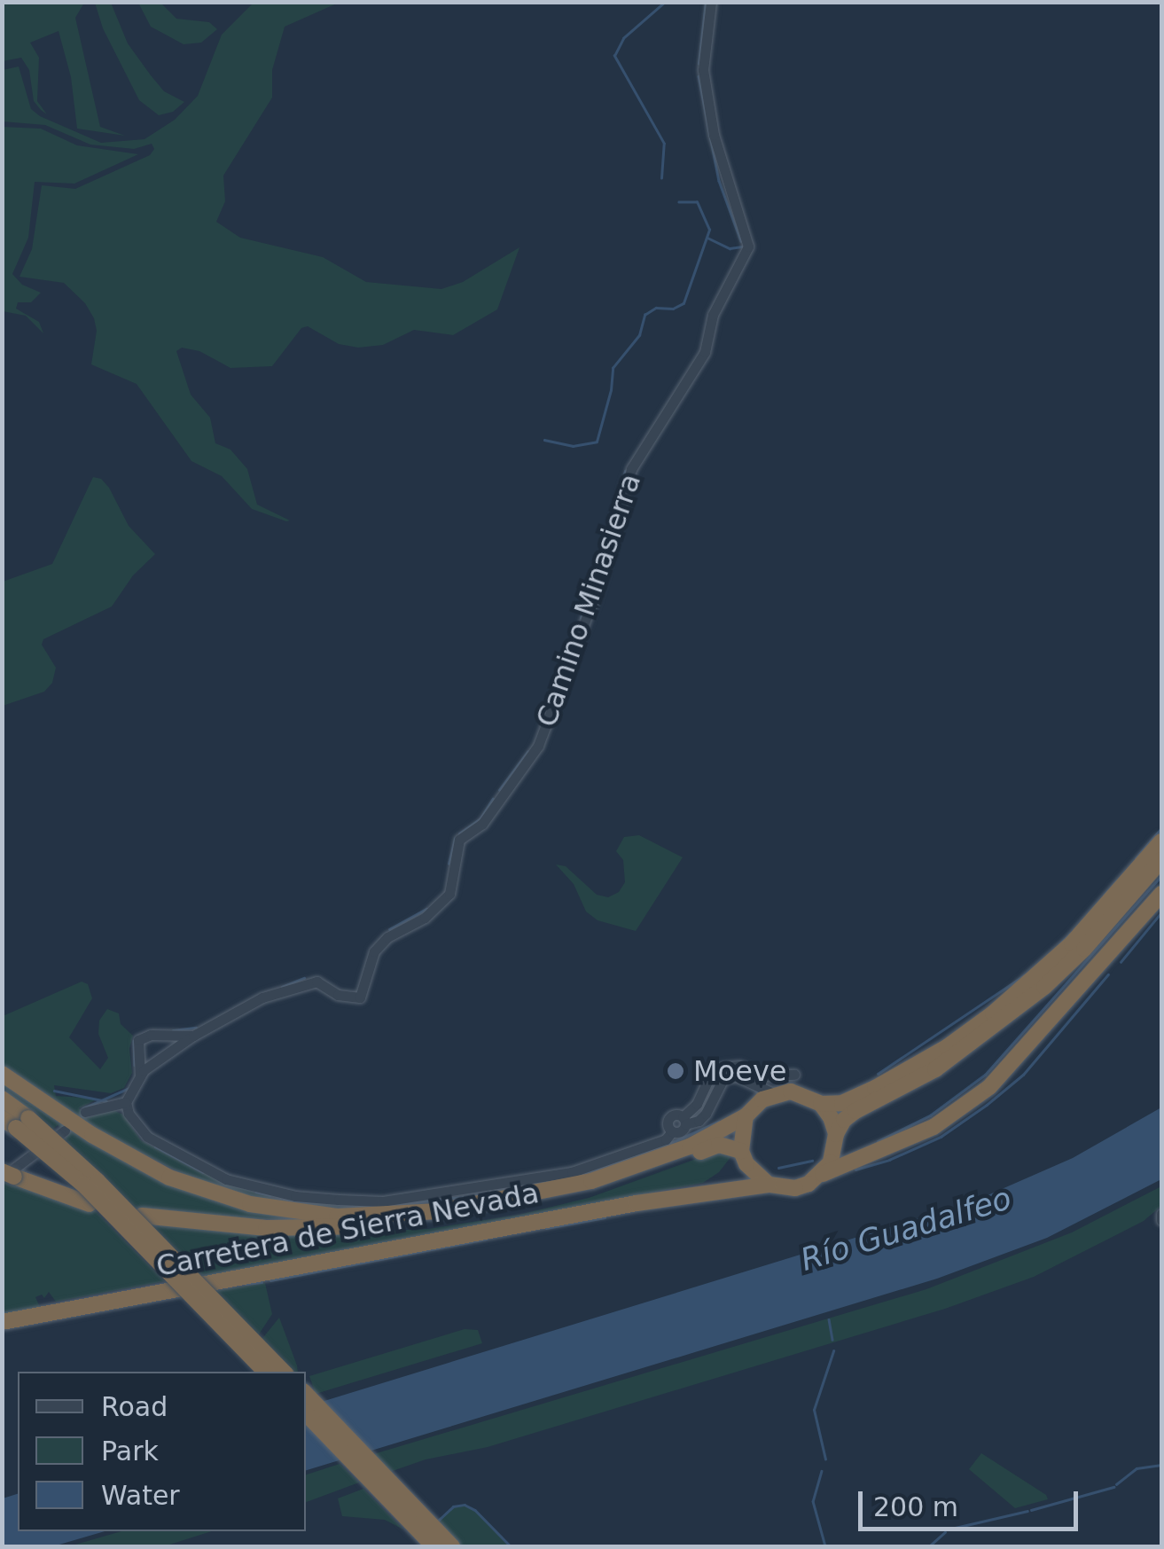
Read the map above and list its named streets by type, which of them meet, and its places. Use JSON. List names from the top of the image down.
{
  "streets": {
    "highway": ["Carretera de Sierra Nevada"],
    "street": ["Camino Minasierra"]
  },
  "water": ["Río Guadalfeo"],
  "places": ["Moeve"],
  "legend": ["Road", "Park", "Water"],
  "scale_bar": "200 m"
}
